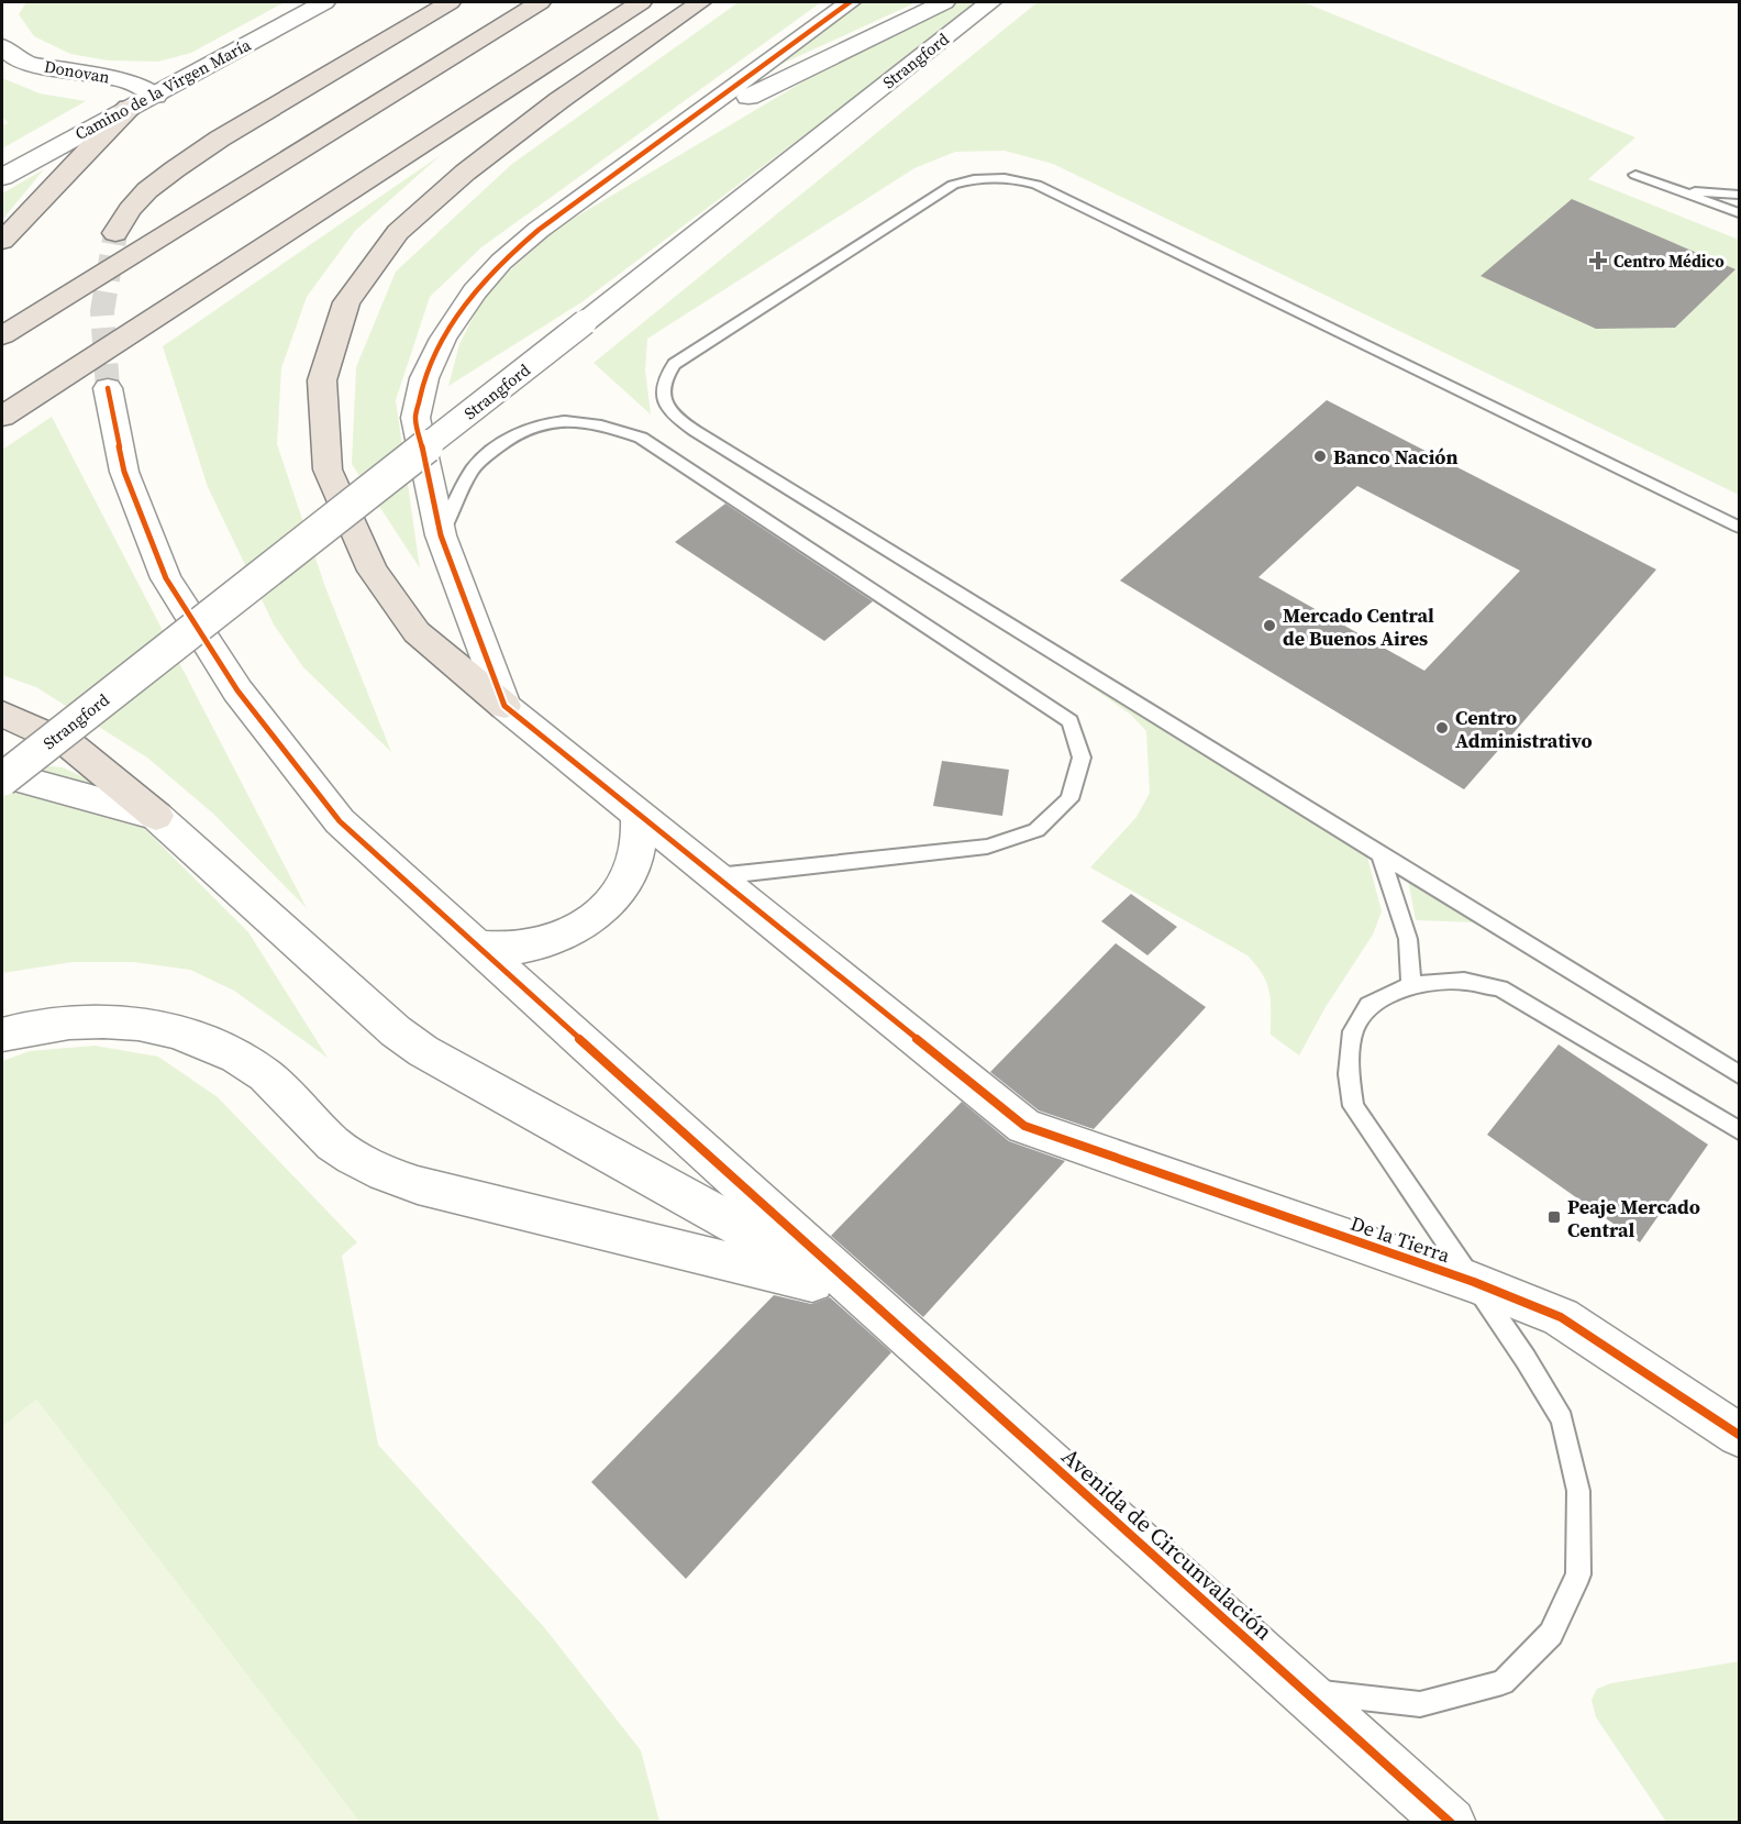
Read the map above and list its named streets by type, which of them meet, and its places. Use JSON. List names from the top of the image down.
{
  "streets": {
    "street": [
      "Strangford",
      "Donovan",
      "Camino de la Virgen María",
      "De la Tierra",
      "Avenida de Circunvalación"
    ]
  },
  "crossings": [
    ["Donovan", "Camino de la Virgen María"]
  ],
  "places": {
    "health": ["Centro Médico"],
    "other": ["Banco Nación", "Mercado Central de Buenos Aires", "Centro Administrativo"],
    "transit": ["Peaje Mercado Central"]
  }
}
